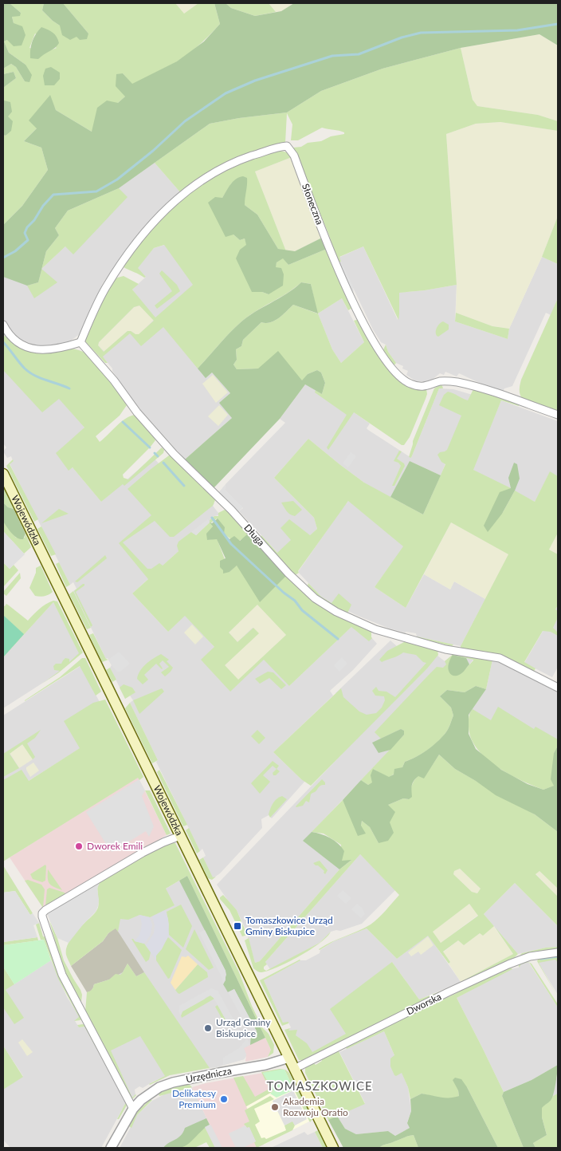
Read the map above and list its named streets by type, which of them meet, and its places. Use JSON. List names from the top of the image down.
{
  "streets": {
    "main road": ["Wojewódzka"],
    "street": [
      "Słoneczna",
      "Długa",
      "Dworska",
      "Urzędnicza"
    ]
  },
  "crossings": [
    ["Słoneczna", "Długa"],
    ["Wojewódzka", "Dworska"],
    ["Wojewódzka", "Urzędnicza"]
  ],
  "districts": ["TOMASZKOWICE"],
  "places": {
    "other": [
      "Dworek Emili",
      "Urząd Gminy Biskupice",
      "Delikatesy Premium",
      "Akademia Rozwoju Oratio"
    ],
    "transit": ["Tomaszkowice Urząd Gminy Biskupice"]
  }
}
